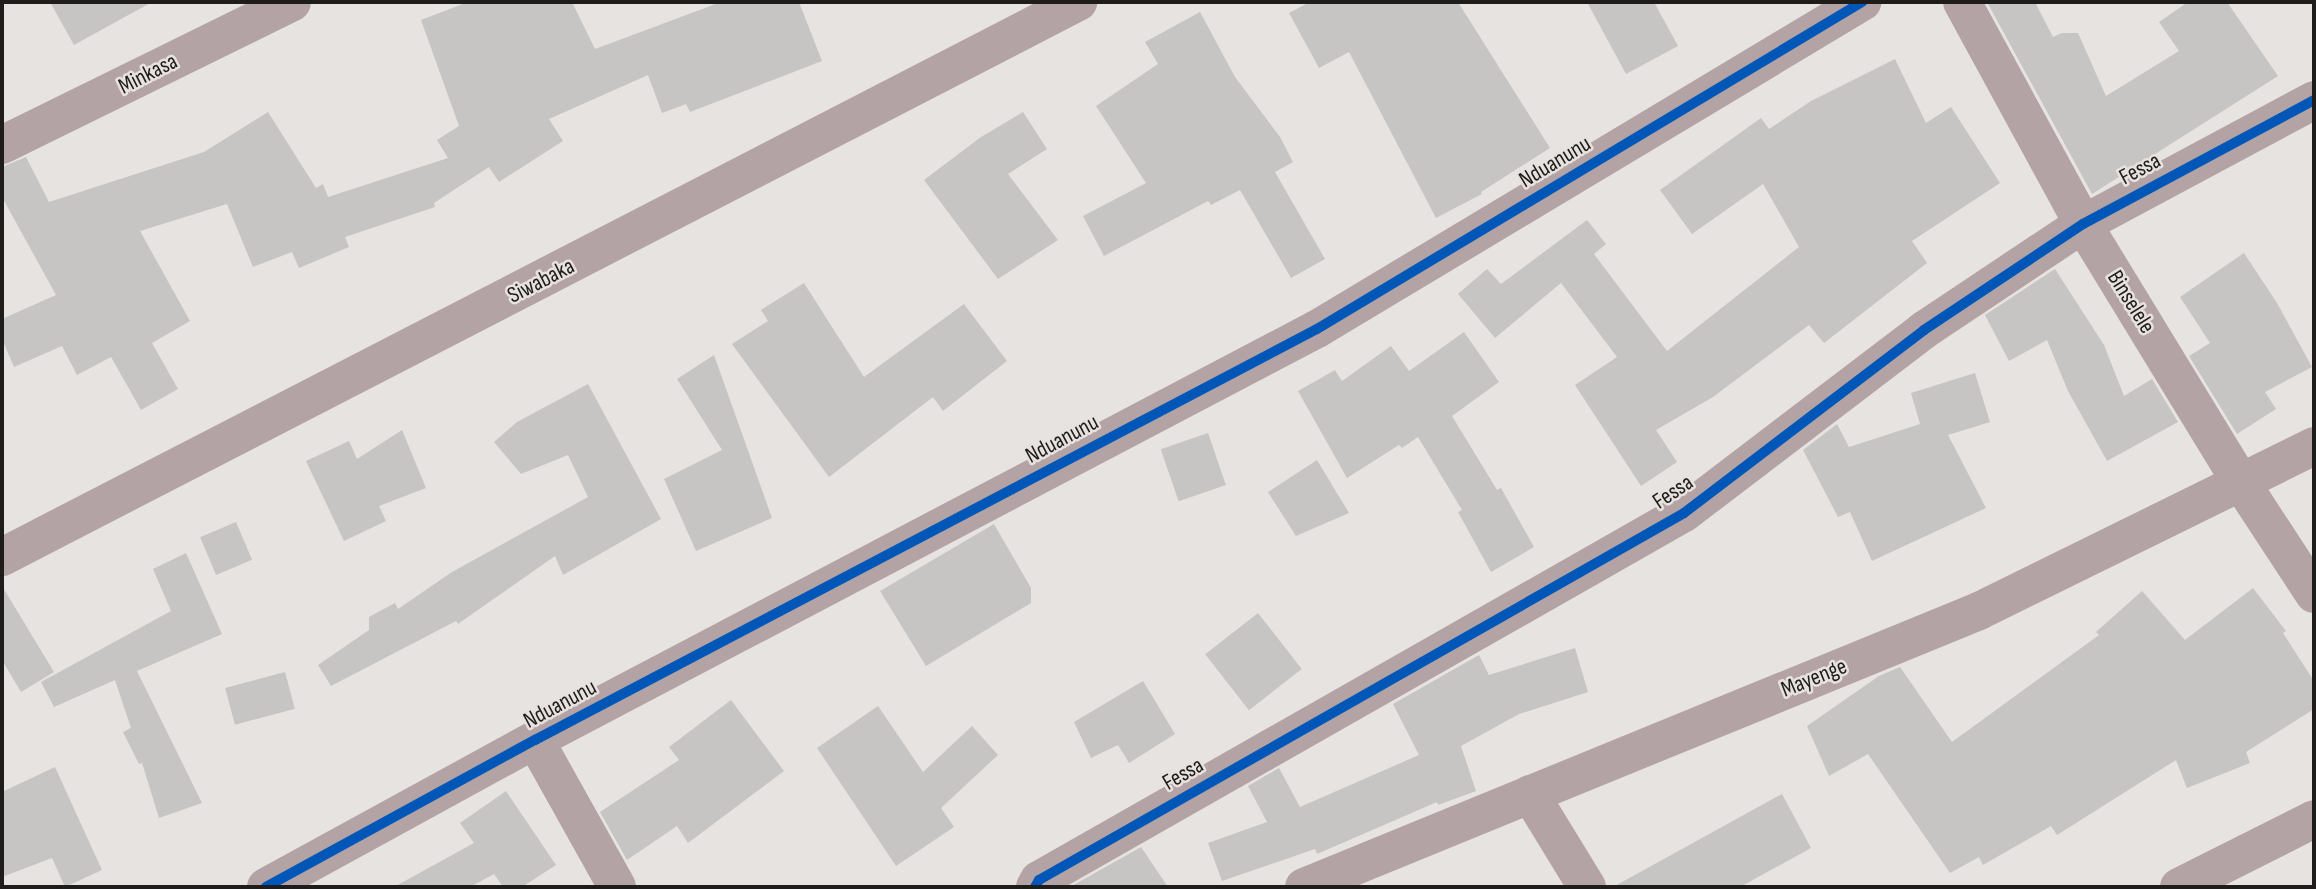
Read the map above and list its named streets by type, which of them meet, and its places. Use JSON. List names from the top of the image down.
{
  "streets": {
    "street": [
      "Minkasa",
      "Nduanunu",
      "Fessa",
      "Siwabaka",
      "Binselele",
      "Mayenge"
    ]
  },
  "crossings": [
    ["Fessa", "Binselele"],
    ["Binselele", "Mayenge"]
  ]
}
